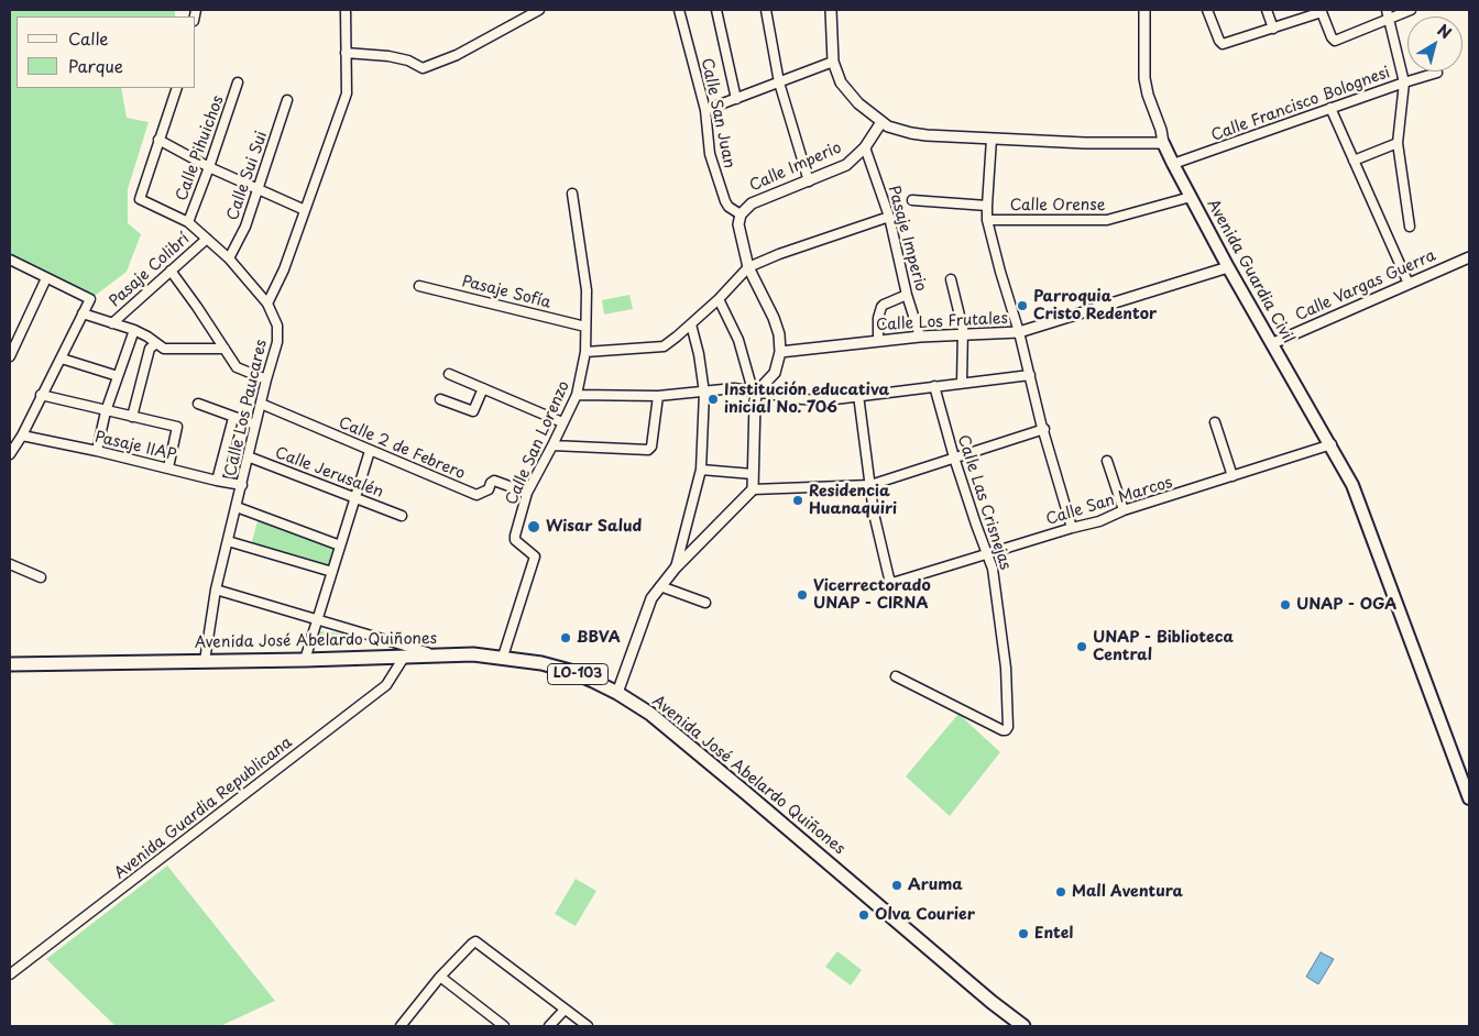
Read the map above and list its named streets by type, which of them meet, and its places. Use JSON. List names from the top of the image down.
{
  "streets": {
    "main road": ["Avenida Guardia Civil", "Avenida José Abelardo Quiñones", "LO-103"],
    "street": [
      "Calle Francisco Bolognesi",
      "Calle San Juan",
      "Calle Pihuichos",
      "Calle Imperio",
      "Calle Sui Sui",
      "Calle Orense",
      "Pasaje Imperio",
      "Pasaje Colibrí",
      "Calle Vargas Guerra",
      "Pasaje Sofía",
      "Calle Los Frutales",
      "Calle Los Paucares",
      "Calle San Lorenzo",
      "Pasaje IIAP",
      "Calle 2 de Febrero",
      "Calle Jerusalén",
      "Calle San Marcos",
      "Calle Las Crisnejas",
      "Avenida Guardia Republicana"
    ]
  },
  "crossings": [
    ["Calle Francisco Bolognesi", "Avenida Guardia Civil"],
    ["Calle San Juan", "Calle Imperio"],
    ["Calle Pihuichos", "Calle Los Paucares"],
    ["Calle Imperio", "Pasaje Imperio"],
    ["Calle Sui Sui", "Calle Los Paucares"],
    ["Calle Orense", "Avenida Guardia Civil"],
    ["Pasaje Imperio", "Calle Los Frutales"],
    ["Pasaje Colibrí", "Calle Los Paucares"],
    ["Avenida Guardia Civil", "Calle Vargas Guerra"],
    ["Avenida Guardia Civil", "Calle Los Frutales"],
    ["Avenida Guardia Civil", "Calle San Marcos"],
    ["Pasaje Sofía", "Calle San Lorenzo"],
    ["Calle Los Paucares", "Pasaje IIAP"],
    ["Calle Los Paucares", "Calle 2 de Febrero"],
    ["Calle Los Paucares", "Calle Jerusalén"],
    ["Calle Los Paucares", "Avenida José Abelardo Quiñones"],
    ["Calle San Lorenzo", "Calle 2 de Febrero"],
    ["Calle San Lorenzo", "Avenida José Abelardo Quiñones"],
    ["Calle San Marcos", "Calle Las Crisnejas"],
    ["Avenida José Abelardo Quiñones", "Avenida Guardia Republicana"]
  ],
  "places": [
    "Parroquia Cristo Redentor",
    "Institución educativa inicial No. 706",
    "Residencia Huanaquiri",
    "Wisar Salud",
    "Vicerrectorado UNAP - CIRNA",
    "UNAP - OGA",
    "BBVA",
    "UNAP - Biblioteca Central",
    "Aruma",
    "Mall Aventura",
    "Olva Courier",
    "Entel"
  ],
  "legend": ["Calle", "Parque"],
  "north": "top right"
}
